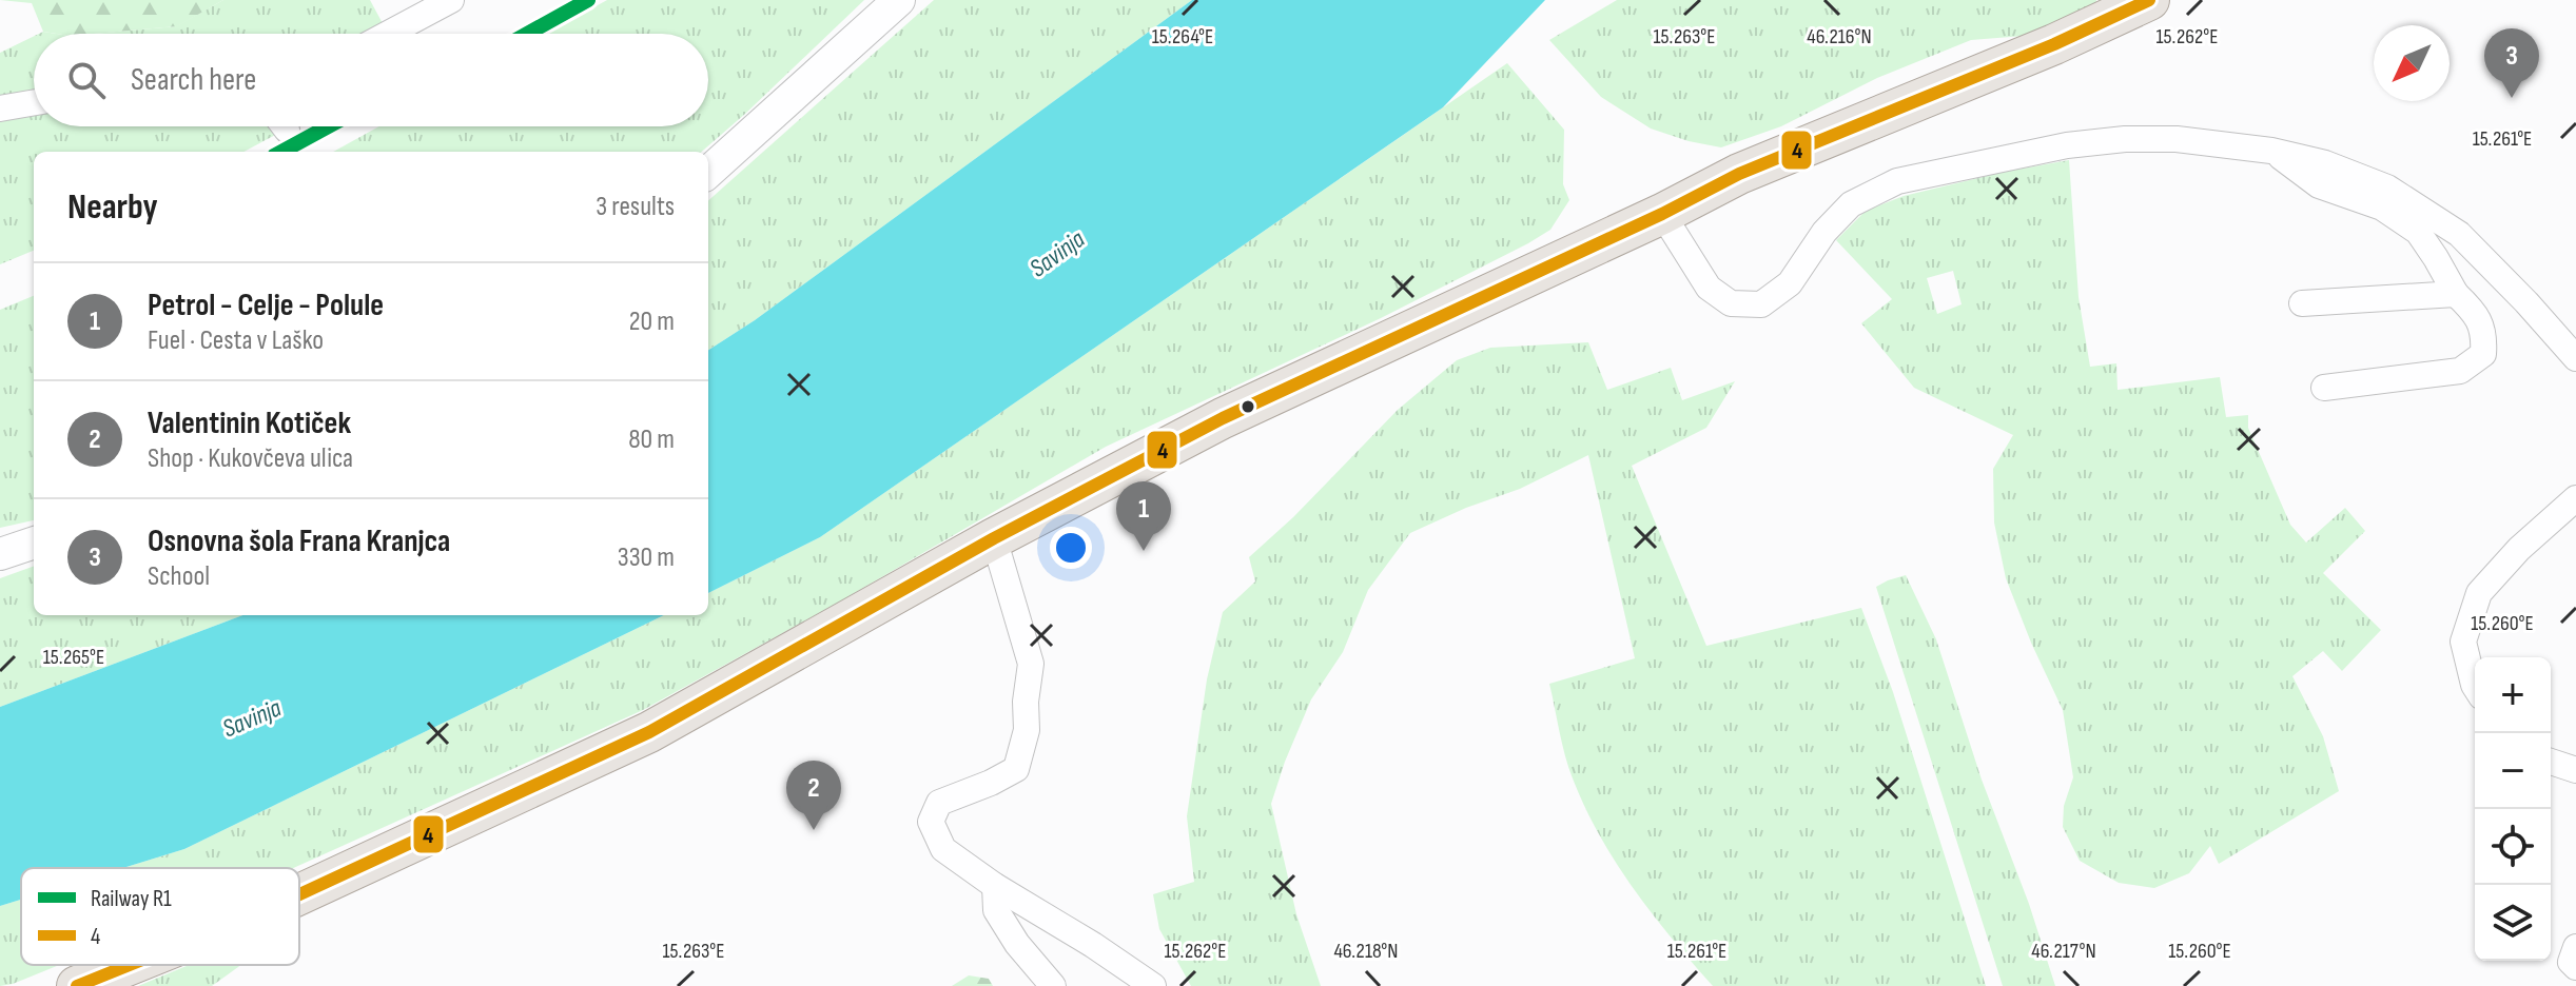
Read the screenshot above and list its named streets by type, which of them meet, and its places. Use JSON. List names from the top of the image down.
{
  "water": ["Savinja"],
  "lines": ["rail line R1", "transit line 4"],
  "legend": ["Railway R1", "4"],
  "north": "bottom left",
  "page": {
    "pins": ["3", "1", "2"],
    "search": "Search here",
    "heading": ["Nearby", "3 results"],
    "list": [
      {
        "mark": "1",
        "name": "Petrol - Celje - Polule",
        "note": "Fuel · Cesta v Laško",
        "value": "20 m"
      },
      {
        "mark": "2",
        "name": "Valentinin Kotiček",
        "note": "Shop · Kukovčeva ulica",
        "value": "80 m"
      },
      {
        "mark": "3",
        "name": "Osnovna šola Frana Kranjca",
        "note": "School",
        "value": "330 m"
      }
    ],
    "map_buttons": ["+", "−"]
  },
  "coordinates": [
    "15.264°E",
    "15.263°E",
    "15.262°E",
    "46.216°N",
    "15.261°E",
    "15.260°E",
    "15.265°E",
    "46.218°N",
    "46.217°N"
  ]
}
